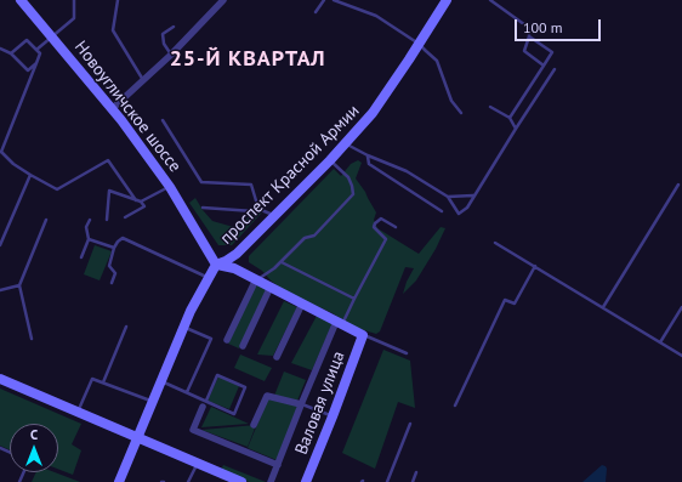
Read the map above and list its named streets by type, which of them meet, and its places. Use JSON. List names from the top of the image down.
{
  "streets": {
    "main road": ["Новоугличское шоссе", "проспект Красной Армии", "Валовая улица"]
  },
  "crossings": [
    ["Новоугличское шоссе", "проспект Красной Армии"]
  ],
  "districts": ["25-Й КВАРТАЛ"],
  "scale_bar": "100 m",
  "north": "top"
}
